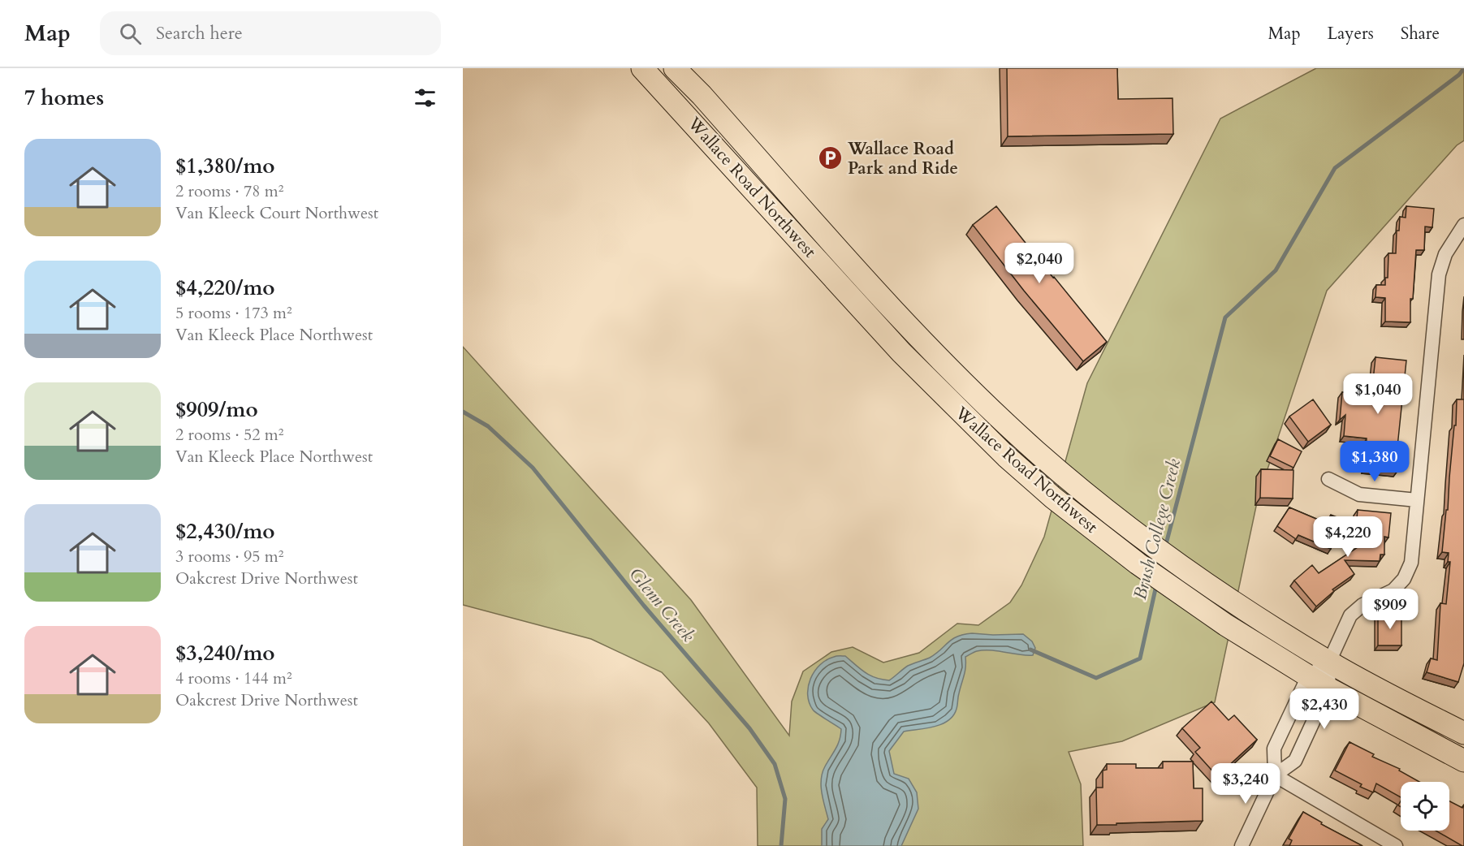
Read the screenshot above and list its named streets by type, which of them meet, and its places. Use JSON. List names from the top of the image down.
{
  "streets": {
    "main road": ["Wallace Road Northwest"]
  },
  "water": ["Brush College Creek", "Glenn Creek"],
  "places": {
    "parking": ["Wallace Road Park and Ride"]
  },
  "page": {
    "header": "Map",
    "search": "Search here",
    "nav": ["Map", "Layers", "Share"],
    "heading": "7 homes",
    "list": [
      {
        "name": "$1,380/mo",
        "note": "2 rooms · 78 m² · Van Kleeck Court Northwest"
      },
      {
        "name": "$4,220/mo",
        "note": "5 rooms · 173 m² · Van Kleeck Place Northwest"
      },
      {
        "name": "$909/mo",
        "note": "2 rooms · 52 m² · Van Kleeck Place Northwest"
      },
      {
        "name": "$2,430/mo",
        "note": "3 rooms · 95 m² · Oakcrest Drive Northwest"
      },
      {
        "name": "$3,240/mo",
        "note": "4 rooms · 144 m² · Oakcrest Drive Northwest"
      }
    ],
    "price": [
      "$2,040",
      "$1,040",
      "$1,380",
      "$4,220",
      "$909",
      "$2,430",
      "$3,240"
    ]
  }
}
